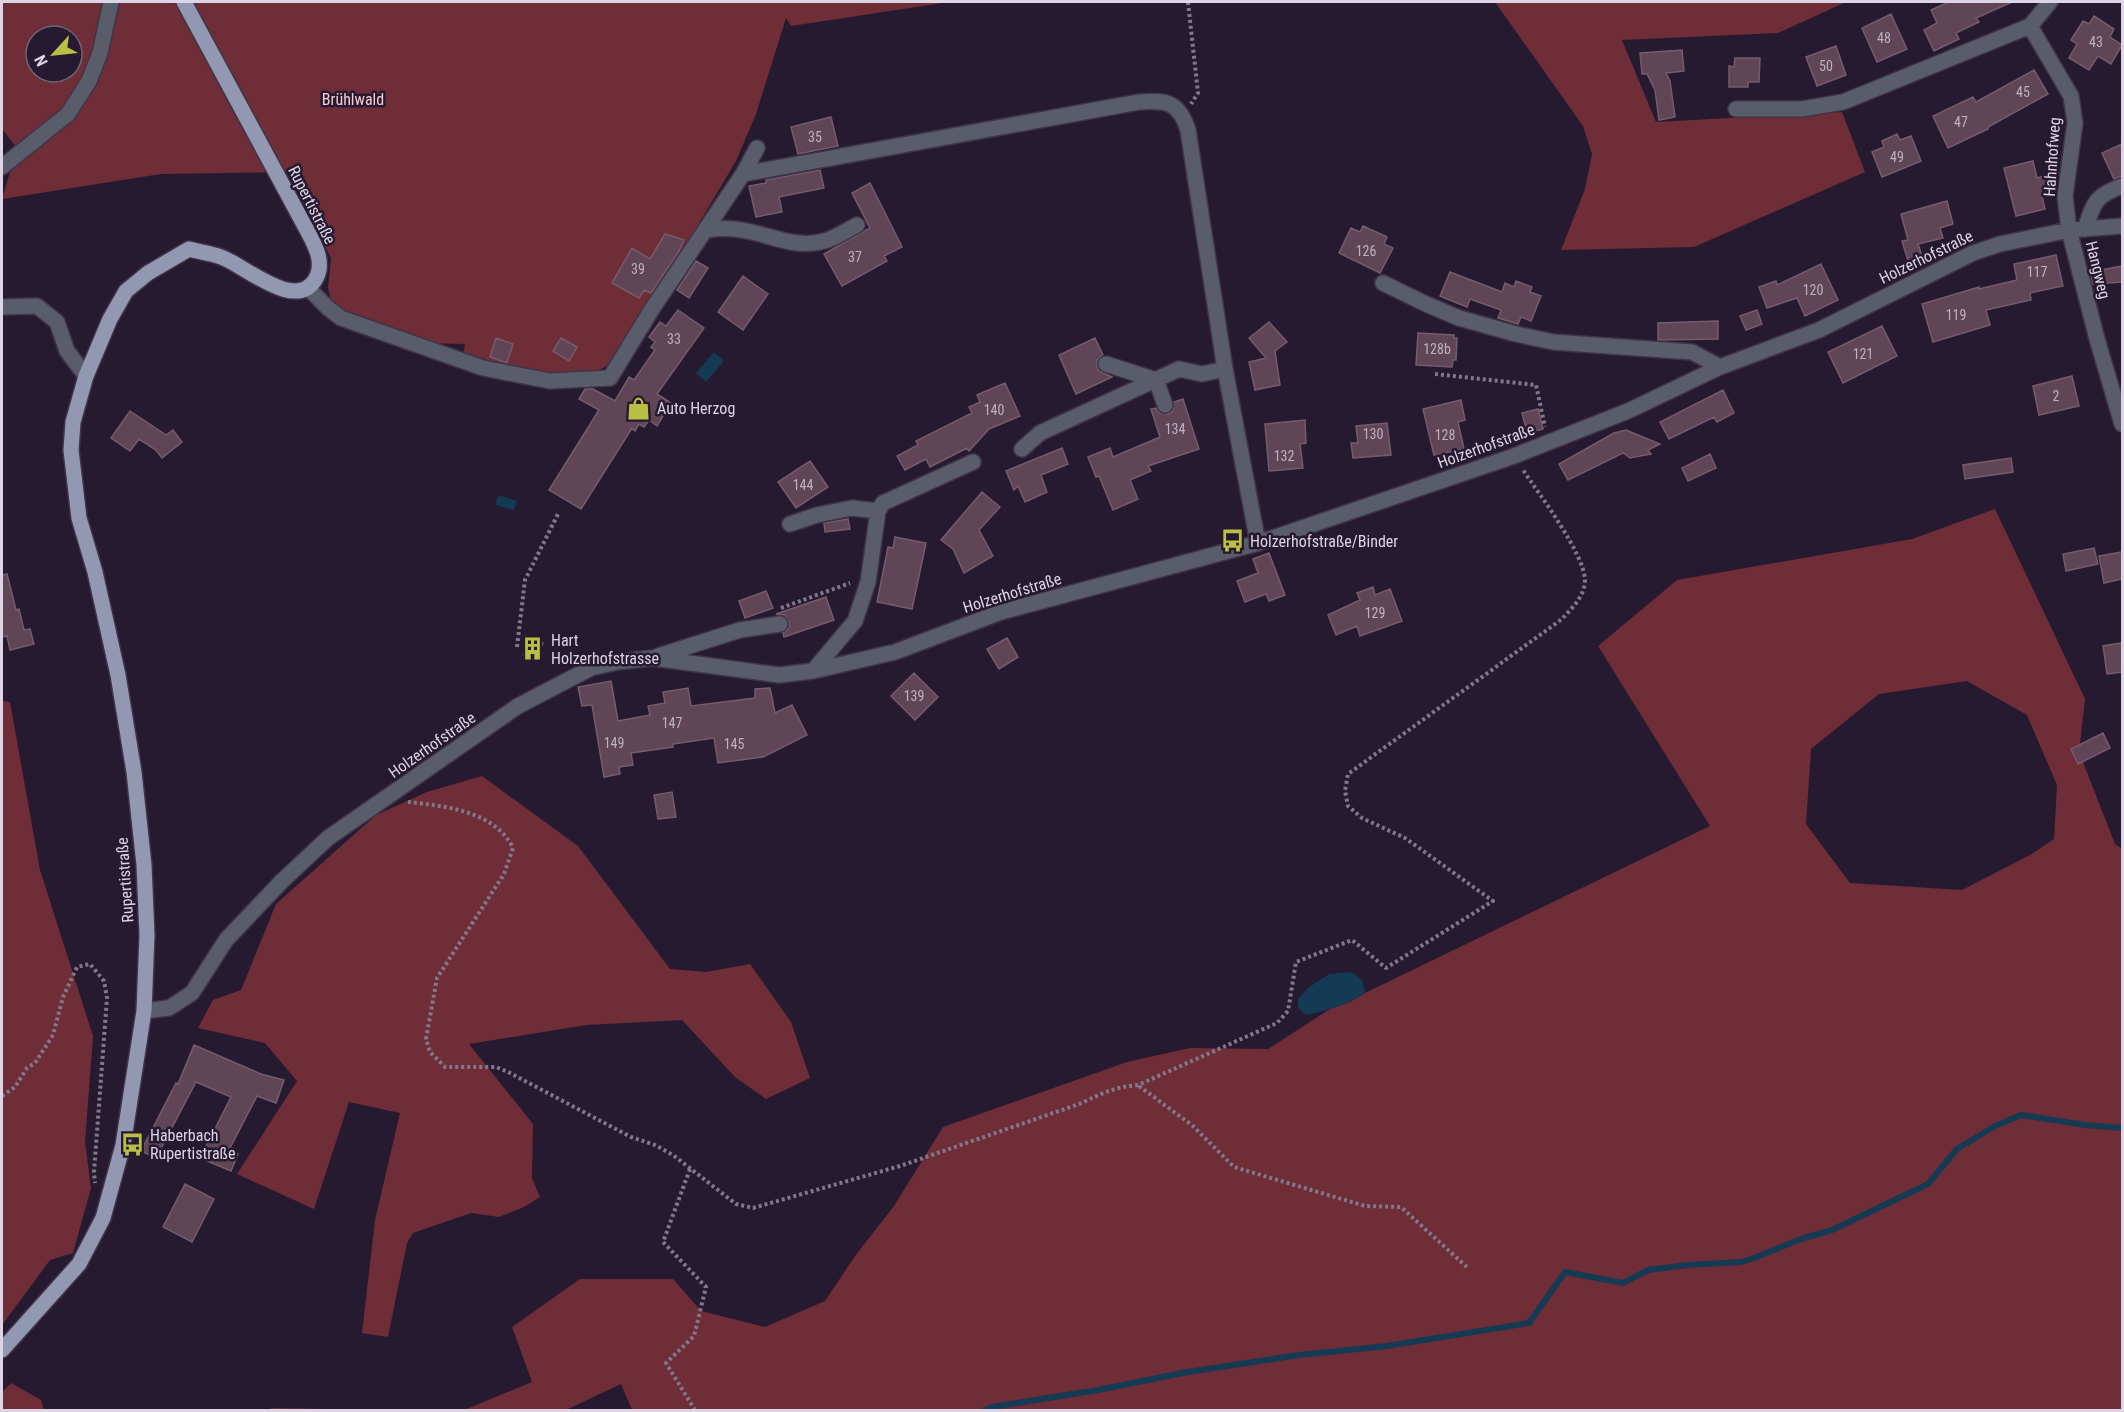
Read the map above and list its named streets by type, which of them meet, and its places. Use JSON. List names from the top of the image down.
{
  "streets": {
    "main road": ["Rupertistraße"],
    "street": ["Hahnhofweg", "Holzerhofstraße", "Hangweg"]
  },
  "crossings": [
    ["Hahnhofweg", "Holzerhofstraße"],
    ["Hahnhofweg", "Hangweg"],
    ["Rupertistraße", "Holzerhofstraße"],
    ["Holzerhofstraße", "Hangweg"]
  ],
  "parks": ["Brühlwald"],
  "places": {
    "shop": ["Auto Herzog"],
    "bus stop": ["Holzerhofstraße/Binder", "Haberbach Rupertistraße"],
    "building": ["Hart Holzerhofstrasse"]
  },
  "house_numbers": [
    "48",
    "43",
    "50",
    "45",
    "47",
    "35",
    "49",
    "126",
    "37",
    "39",
    "117",
    "120",
    "119",
    "33",
    "128b",
    "121",
    "2",
    "140",
    "134",
    "130",
    "128",
    "132",
    "144",
    "129",
    "139",
    "147",
    "149",
    "145"
  ],
  "north": "bottom left"
}
